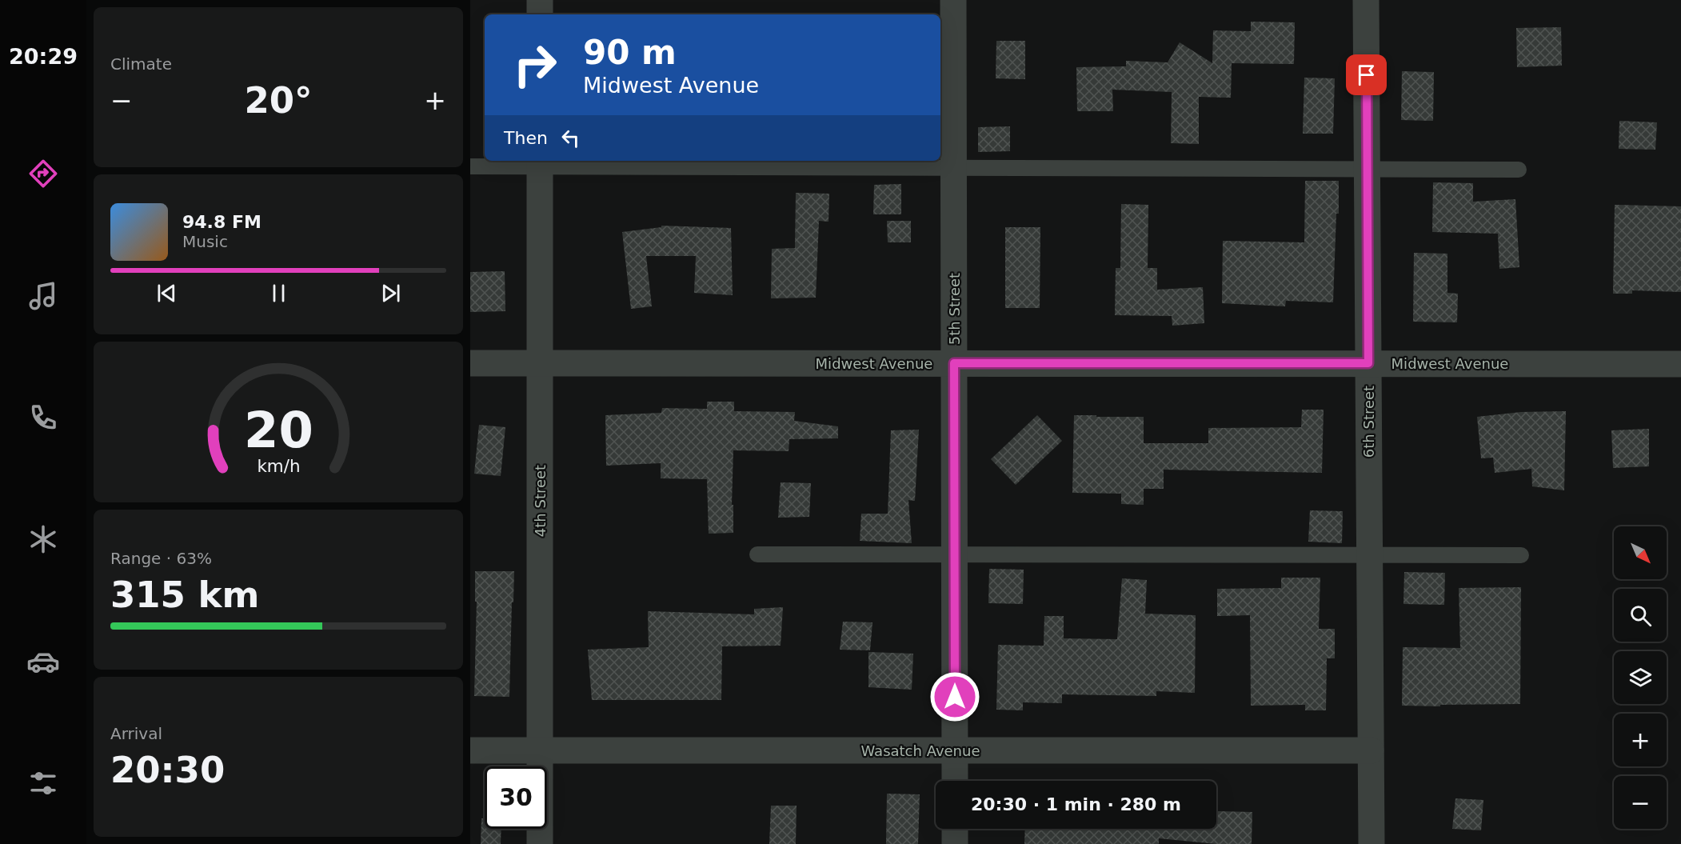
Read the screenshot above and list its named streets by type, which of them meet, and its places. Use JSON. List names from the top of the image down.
{
  "streets": {
    "street": [
      "5th Street",
      "Midwest Avenue",
      "6th Street",
      "4th Street",
      "Wasatch Avenue"
    ]
  },
  "crossings": [
    ["5th Street", "Midwest Avenue"],
    ["5th Street", "Wasatch Avenue"],
    ["Midwest Avenue", "6th Street"],
    ["Midwest Avenue", "4th Street"],
    ["6th Street", "Wasatch Avenue"],
    ["4th Street", "Wasatch Avenue"]
  ],
  "north": "bottom right",
  "page": {
    "tabs": "20:29",
    "tile": [
      "Climate",
      ["Range · 63%", "315 km"],
      ["Arrival", "20:30"]
    ],
    "turn": ["90 m", "Midwest Avenue"],
    "heat": ["−", "20°", "+"],
    "then": "Then",
    "song": ["94.8 FM", "Music"],
    "map_buttons": ["+", "−"],
    "limit": "30",
    "trip": "20:30 · 1 min · 280 m",
    "gauge": ["20", "km/h"]
  }
}
